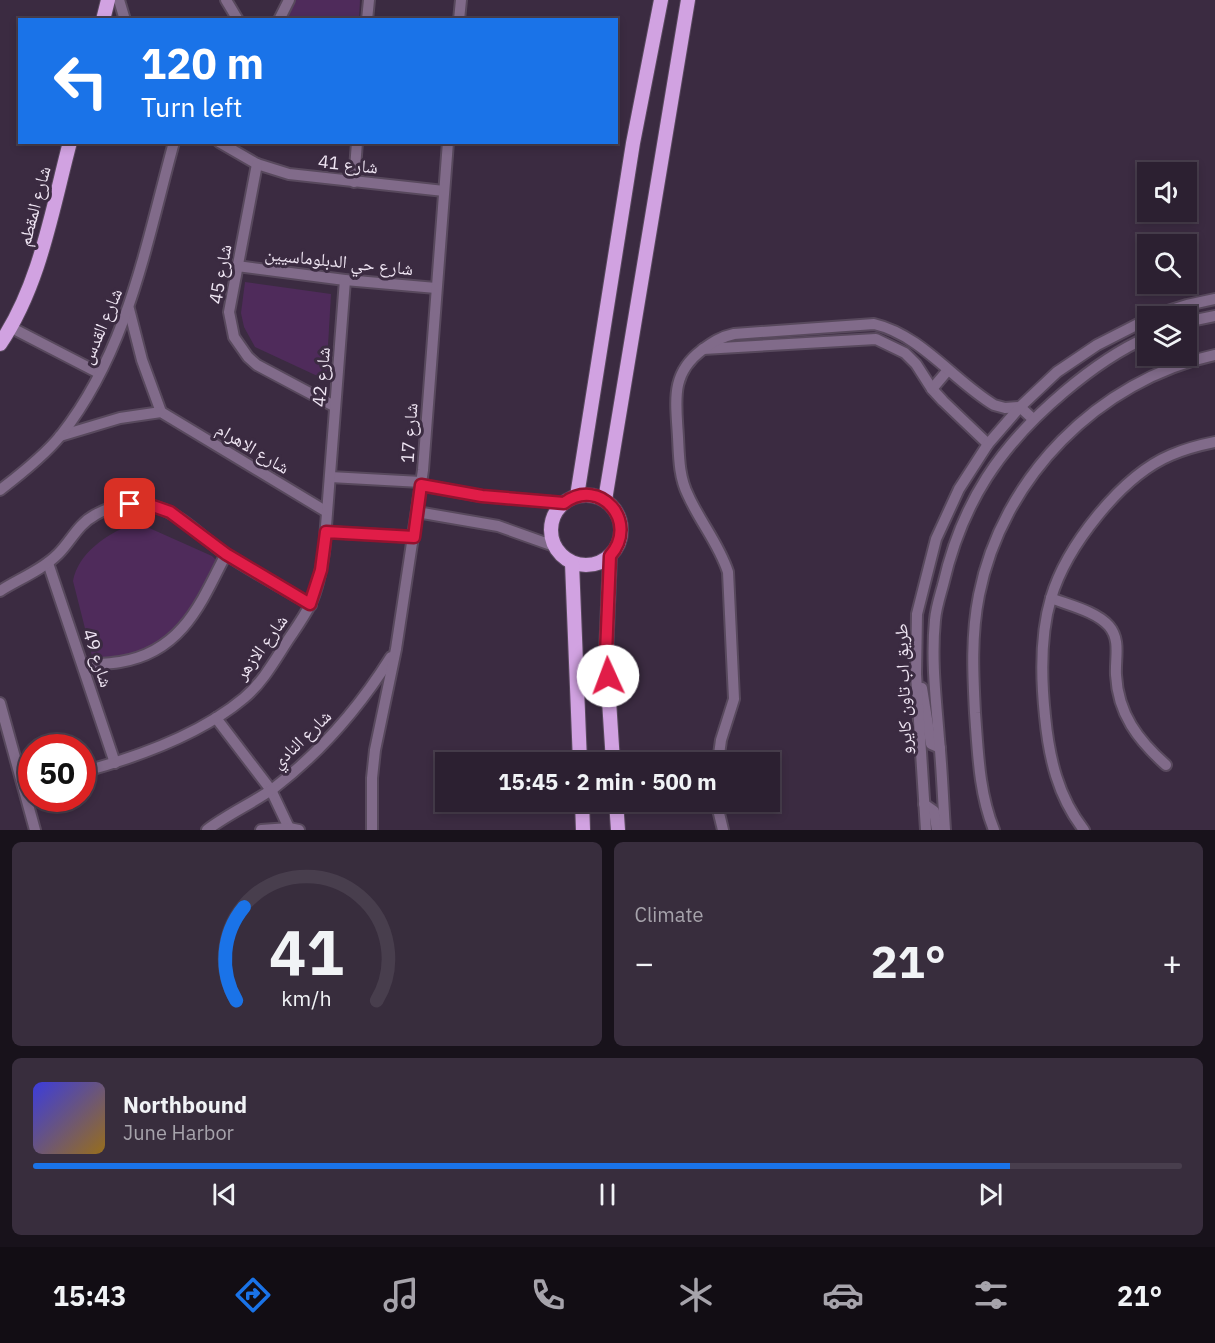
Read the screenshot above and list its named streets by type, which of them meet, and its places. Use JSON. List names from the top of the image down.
{
  "streets": {
    "main road": ["شارع المقطم"],
    "street": [
      "شارع 41",
      "شارع حي الدبلوماسيين",
      "شارع 45",
      "شارع القدس",
      "شارع 42",
      "شارع 17",
      "شارع الاهرام",
      "شارع الازهر",
      "شارع 49",
      "طريق اب تاون كايرو",
      "شارع النادي"
    ]
  },
  "crossings": [
    ["شارع 41", "شارع 45"],
    ["شارع 41", "شارع 17"],
    ["شارع حي الدبلوماسيين", "شارع 45"],
    ["شارع حي الدبلوماسيين", "شارع 42"],
    ["شارع حي الدبلوماسيين", "شارع 17"],
    ["شارع 45", "شارع 42"],
    ["شارع 42", "شارع الازهر"],
    ["شارع 17", "شارع النادي"],
    ["شارع الاهرام", "شارع الازهر"],
    ["شارع الازهر", "شارع 49"]
  ],
  "page": {
    "turn": ["120 m", "Turn left"],
    "limit": "50",
    "trip": "15:45 · 2 min · 500 m",
    "tile": "Climate",
    "heat": ["−", "21°", "+"],
    "song": ["Northbound", "June Harbor"],
    "tabs": ["15:43", "21°"],
    "gauge": ["41", "km/h"]
  }
}
